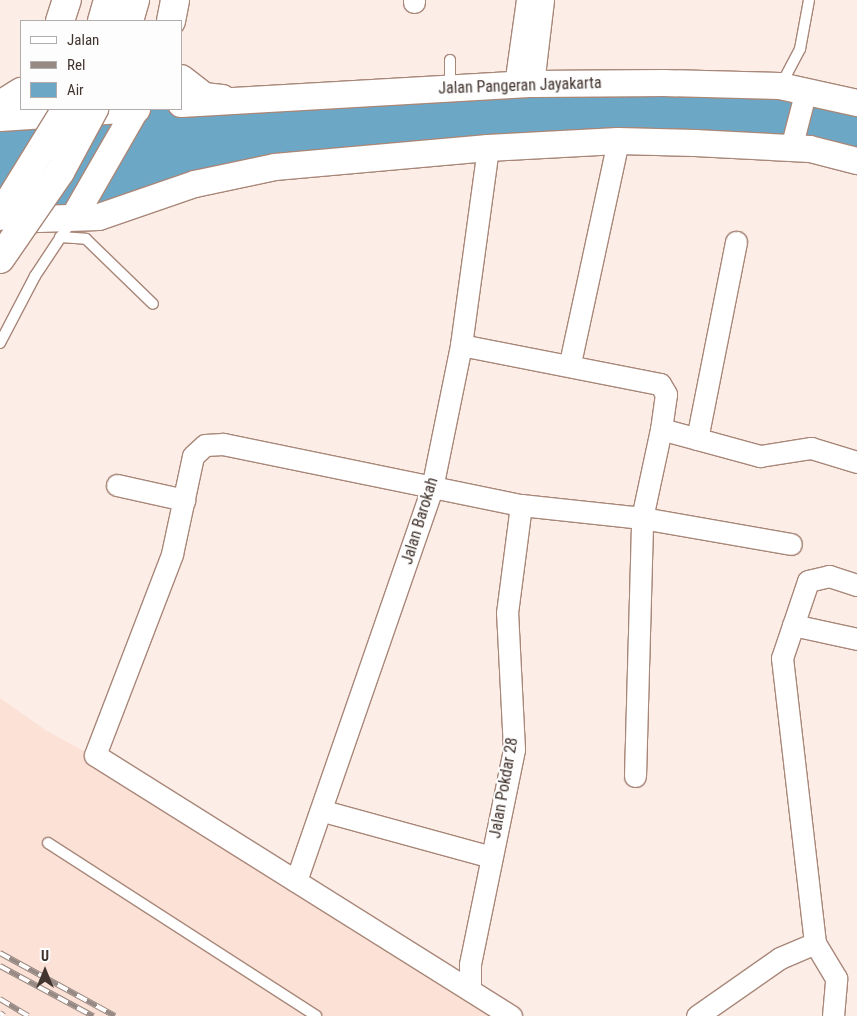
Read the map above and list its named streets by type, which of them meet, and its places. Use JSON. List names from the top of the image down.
{
  "streets": {
    "street": ["Jalan Pangeran Jayakarta", "Jalan Barokah", "Jalan Pokdar 28"]
  },
  "legend": ["Jalan", "Rel", "Air"],
  "north": "top"
}
